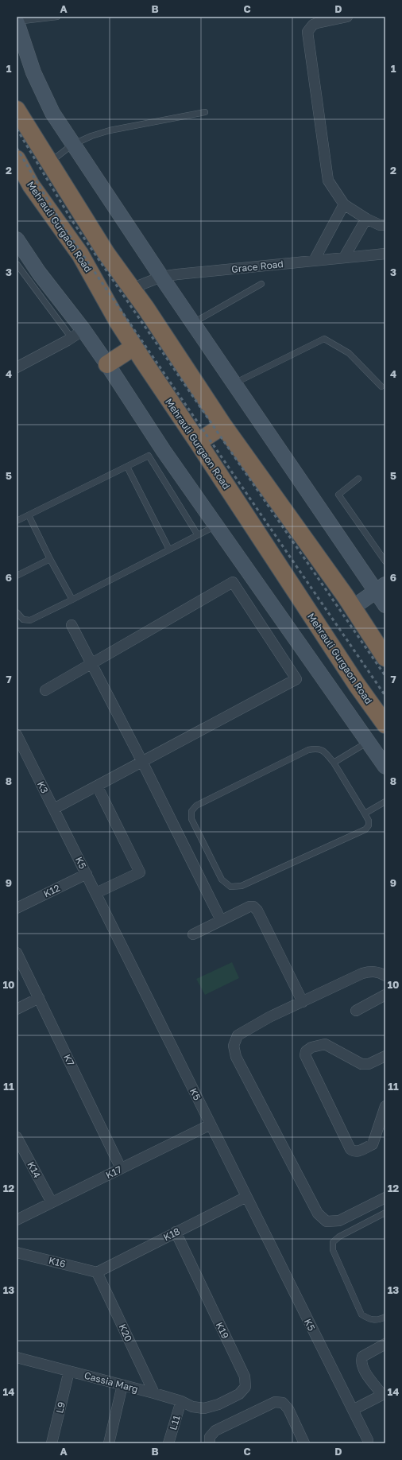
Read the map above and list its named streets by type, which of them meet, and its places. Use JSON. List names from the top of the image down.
{
  "streets": {
    "highway": ["Mehrauli Gurgaon Road"],
    "street": [
      "Grace Road",
      "K3",
      "K5",
      "K12",
      "K7",
      "K14",
      "K17",
      "K18",
      "K16",
      "K19",
      "K20",
      "Cassia Marg",
      "L9",
      "L11"
    ]
  },
  "crossings": [
    ["K3", "K5"],
    ["K5", "K12"],
    ["K5", "K17"],
    ["K5", "K18"],
    ["K7", "K17"],
    ["K14", "K17"],
    ["K18", "K16"],
    ["K18", "K19"],
    ["K18", "K20"],
    ["K16", "K20"],
    ["K19", "Cassia Marg"],
    ["K20", "Cassia Marg"],
    ["Cassia Marg", "L9"],
    ["Cassia Marg", "L11"]
  ],
  "grid": {
    "columns": [
      "A",
      "B",
      "C",
      "D"
    ],
    "rows": [
      "1",
      "2",
      "3",
      "4",
      "5",
      "6",
      "7",
      "8",
      "9",
      "10",
      "11",
      "12",
      "13",
      "14"
    ]
  }
}
